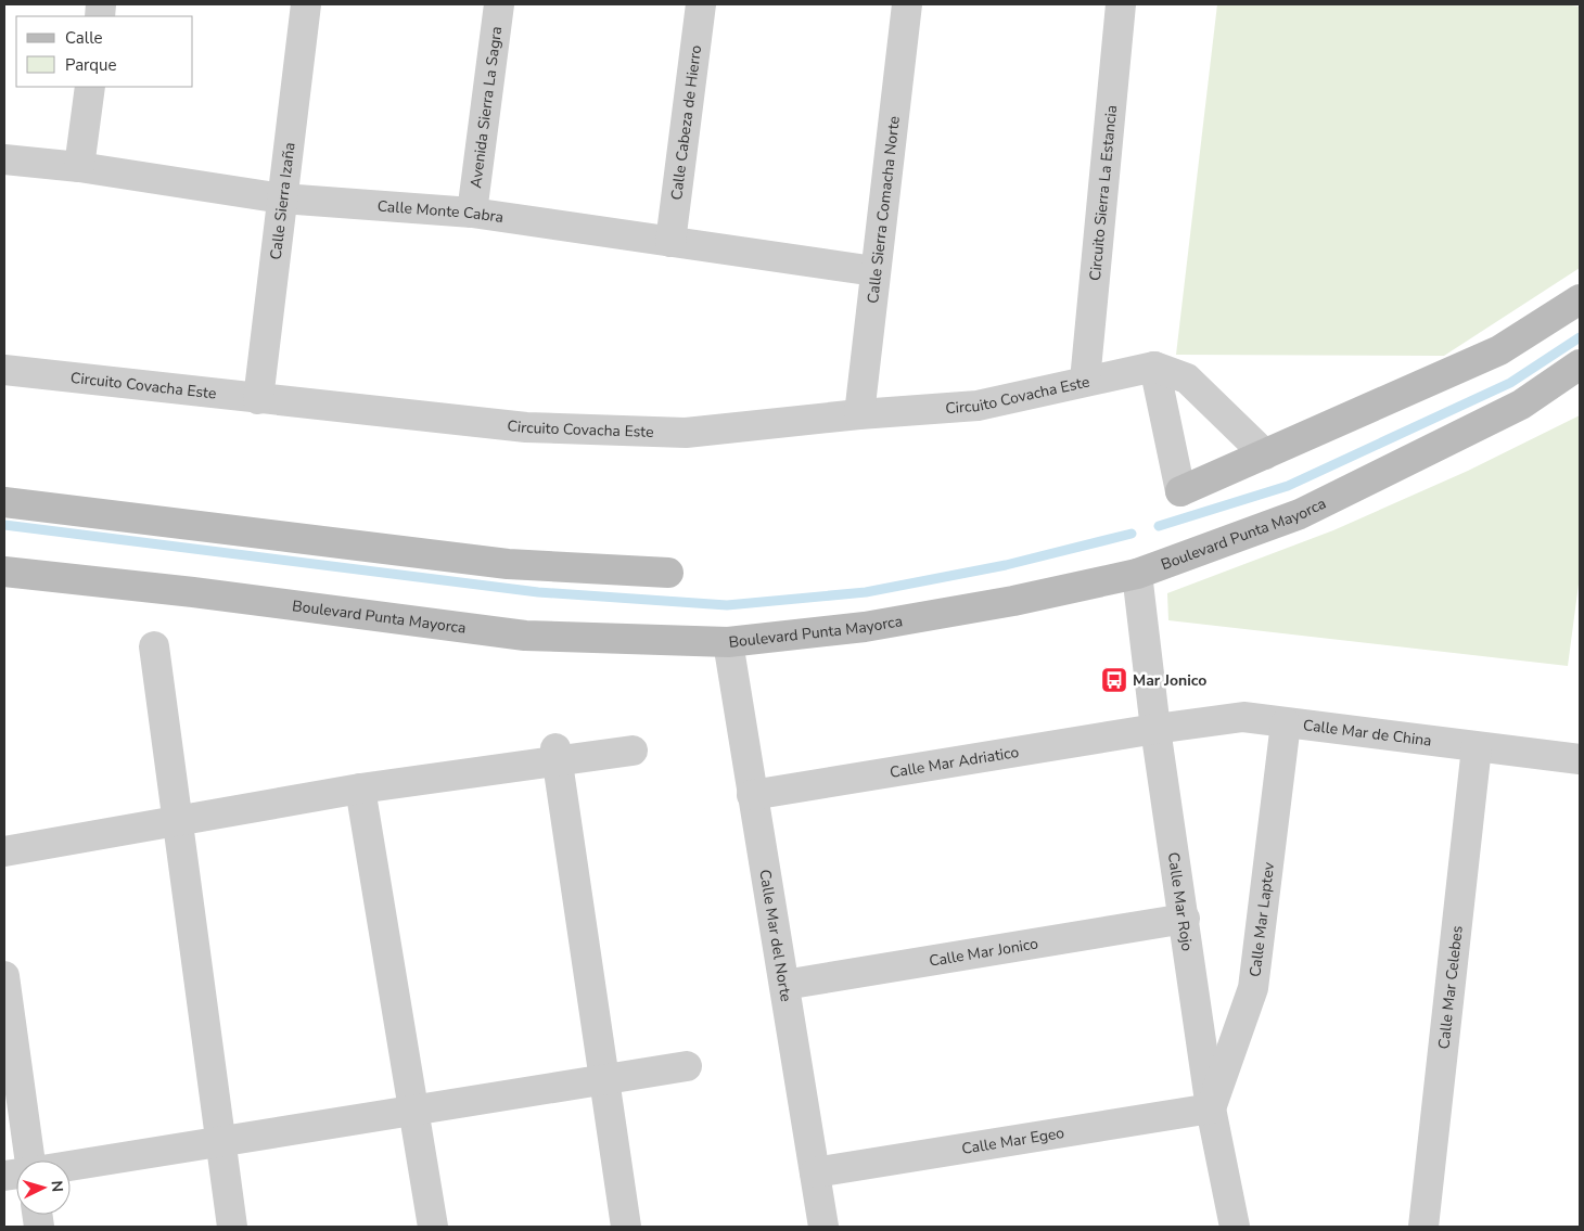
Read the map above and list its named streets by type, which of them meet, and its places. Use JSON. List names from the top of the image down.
{
  "streets": {
    "street": [
      "Avenida Sierra La Sagra",
      "Calle Cabeza de Hierro",
      "Circuito Sierra La Estancia",
      "Calle Sierra Izaña",
      "Calle Sierra Comacha Norte",
      "Calle Monte Cabra",
      "Circuito Covacha Este",
      "Boulevard Punta Mayorca",
      "Calle Mar de China",
      "Calle Mar Adriatico",
      "Calle Mar Rojo",
      "Calle Mar Laptev",
      "Calle Mar del Norte",
      "Calle Mar Jonico",
      "Calle Mar Celebes",
      "Calle Mar Egeo"
    ]
  },
  "crossings": [
    ["Avenida Sierra La Sagra", "Calle Monte Cabra"],
    ["Calle Cabeza de Hierro", "Calle Monte Cabra"],
    ["Circuito Sierra La Estancia", "Circuito Covacha Este"],
    ["Calle Sierra Izaña", "Calle Monte Cabra"],
    ["Calle Sierra Izaña", "Circuito Covacha Este"],
    ["Calle Sierra Comacha Norte", "Calle Monte Cabra"],
    ["Calle Sierra Comacha Norte", "Circuito Covacha Este"],
    ["Boulevard Punta Mayorca", "Calle Mar Rojo"],
    ["Boulevard Punta Mayorca", "Calle Mar del Norte"],
    ["Calle Mar de China", "Calle Mar Adriatico"],
    ["Calle Mar de China", "Calle Mar Rojo"],
    ["Calle Mar de China", "Calle Mar Laptev"],
    ["Calle Mar de China", "Calle Mar Celebes"],
    ["Calle Mar Adriatico", "Calle Mar Rojo"],
    ["Calle Mar Adriatico", "Calle Mar del Norte"],
    ["Calle Mar Rojo", "Calle Mar Laptev"],
    ["Calle Mar Rojo", "Calle Mar Jonico"],
    ["Calle Mar Rojo", "Calle Mar Egeo"],
    ["Calle Mar Laptev", "Calle Mar Egeo"],
    ["Calle Mar del Norte", "Calle Mar Jonico"],
    ["Calle Mar del Norte", "Calle Mar Egeo"]
  ],
  "places": {
    "bus stop": ["Mar Jonico"]
  },
  "legend": ["Calle", "Parque"],
  "north": "right"
}
